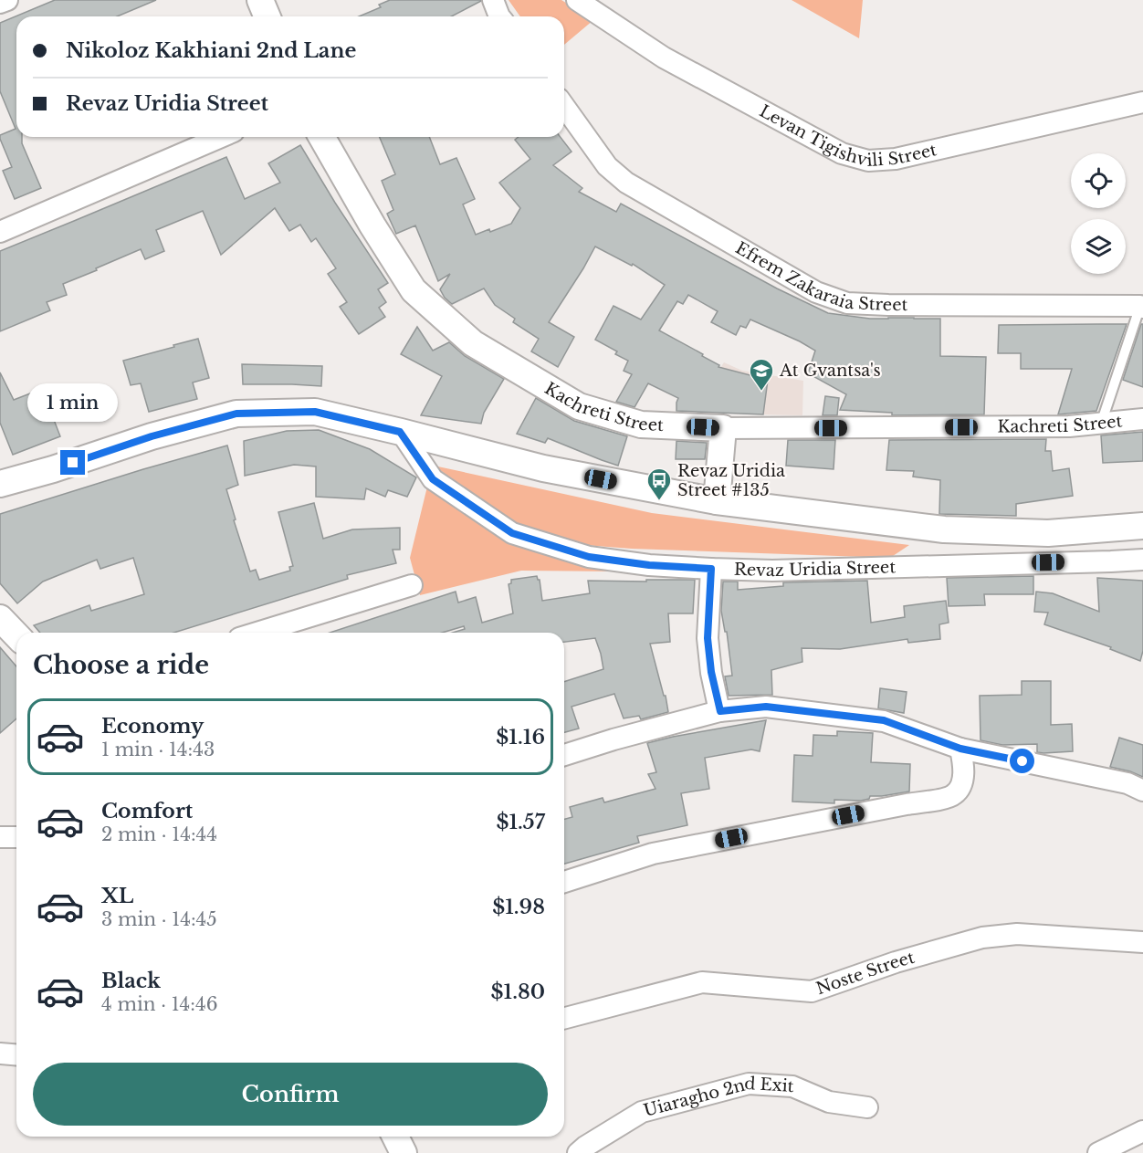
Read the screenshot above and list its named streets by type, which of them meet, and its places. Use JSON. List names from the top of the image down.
{
  "streets": {
    "street": [
      "Levan Tigishvili Street",
      "Efrem Zakaraia Street",
      "Kachreti Street",
      "Revaz Uridia Street",
      "Noste Street",
      "Uiaragho 2nd Exit"
    ]
  },
  "places": {
    "school or university": ["At Gvantsa's"],
    "bus stop": ["Revaz Uridia Street #135"]
  },
  "page": {
    "banner": ["Nikoloz Kakhiani 2nd Lane", "Revaz Uridia Street"],
    "bubble": "1 min",
    "heading": "Choose a ride",
    "list": [
      {
        "name": "Economy",
        "note": "1 min · 14:43",
        "value": "$1.16"
      },
      {
        "name": "Comfort",
        "note": "2 min · 14:44",
        "value": "$1.57"
      },
      {
        "name": "XL",
        "note": "3 min · 14:45",
        "value": "$1.98"
      },
      {
        "name": "Black",
        "note": "4 min · 14:46",
        "value": "$1.80"
      }
    ],
    "buttons": "Confirm"
  }
}
